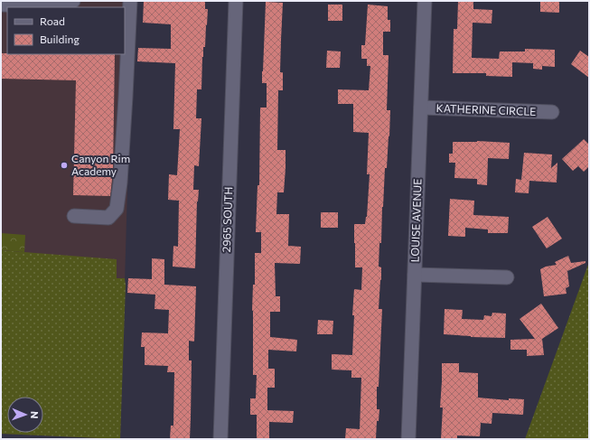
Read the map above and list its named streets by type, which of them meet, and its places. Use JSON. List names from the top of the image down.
{
  "streets": {
    "street": ["KATHERINE CIRCLE", "2965 SOUTH", "LOUISE AVENUE"]
  },
  "crossings": [
    ["KATHERINE CIRCLE", "LOUISE AVENUE"]
  ],
  "places": ["Canyon Rim Academy"],
  "legend": ["Road", "Building"],
  "north": "right"
}
